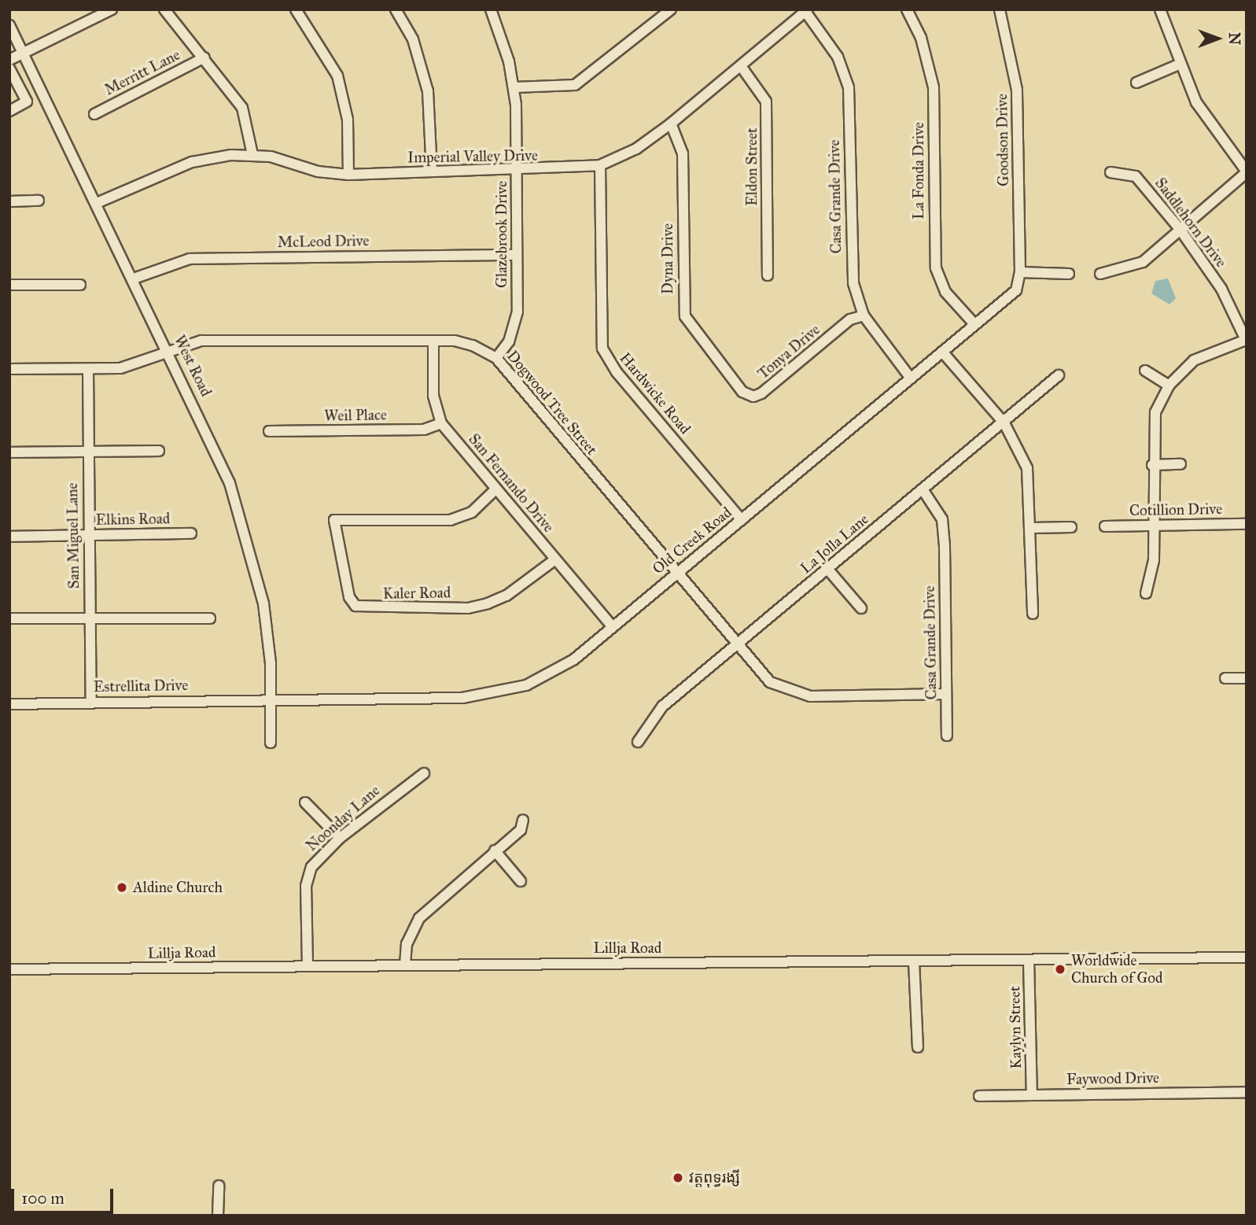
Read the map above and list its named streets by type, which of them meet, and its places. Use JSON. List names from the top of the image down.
{
  "streets": {
    "street": [
      "Merritt Lane",
      "Goodson Drive",
      "Imperial Valley Drive",
      "Eldon Street",
      "La Fonda Drive",
      "Casa Grande Drive",
      "Saddlehorn Drive",
      "Glazebrook Drive",
      "McLeod Drive",
      "Dyna Drive",
      "Tonya Drive",
      "West Road",
      "Hardwicke Road",
      "Dogwood Tree Street",
      "Weil Place",
      "San Fernando Drive",
      "Cotillion Drive",
      "Elkins Road",
      "San Miguel Lane",
      "Old Creek Road",
      "La Jolla Lane",
      "Kaler Road",
      "Estrellita Drive",
      "Noonday Lane",
      "Lillja Road",
      "Kaylyn Street",
      "Faywood Drive"
    ]
  },
  "crossings": [
    ["Goodson Drive", "Old Creek Road"],
    ["Imperial Valley Drive", "Eldon Street"],
    ["Imperial Valley Drive", "Casa Grande Drive"],
    ["Imperial Valley Drive", "Glazebrook Drive"],
    ["Imperial Valley Drive", "Dyna Drive"],
    ["Imperial Valley Drive", "West Road"],
    ["Imperial Valley Drive", "Hardwicke Road"],
    ["La Fonda Drive", "Old Creek Road"],
    ["Casa Grande Drive", "Tonya Drive"],
    ["Casa Grande Drive", "Dogwood Tree Street"],
    ["Casa Grande Drive", "Old Creek Road"],
    ["Casa Grande Drive", "La Jolla Lane"],
    ["Glazebrook Drive", "McLeod Drive"],
    ["Glazebrook Drive", "Dogwood Tree Street"],
    ["McLeod Drive", "West Road"],
    ["Dyna Drive", "Tonya Drive"],
    ["West Road", "Dogwood Tree Street"],
    ["West Road", "Old Creek Road"],
    ["West Road", "Estrellita Drive"],
    ["Hardwicke Road", "Old Creek Road"],
    ["Dogwood Tree Street", "San Fernando Drive"],
    ["Dogwood Tree Street", "San Miguel Lane"],
    ["Dogwood Tree Street", "Old Creek Road"],
    ["Dogwood Tree Street", "La Jolla Lane"],
    ["Weil Place", "San Fernando Drive"],
    ["San Fernando Drive", "Old Creek Road"],
    ["San Fernando Drive", "Kaler Road"],
    ["Elkins Road", "San Miguel Lane"],
    ["San Miguel Lane", "Estrellita Drive"],
    ["Old Creek Road", "Estrellita Drive"],
    ["Noonday Lane", "Lillja Road"],
    ["Lillja Road", "Kaylyn Street"],
    ["Kaylyn Street", "Faywood Drive"]
  ],
  "places": ["Aldine Church", "Worldwide Church of God", "វត្តពុទ្ធរង្សី"],
  "scale_bar": "100 m",
  "north": "right"
}
